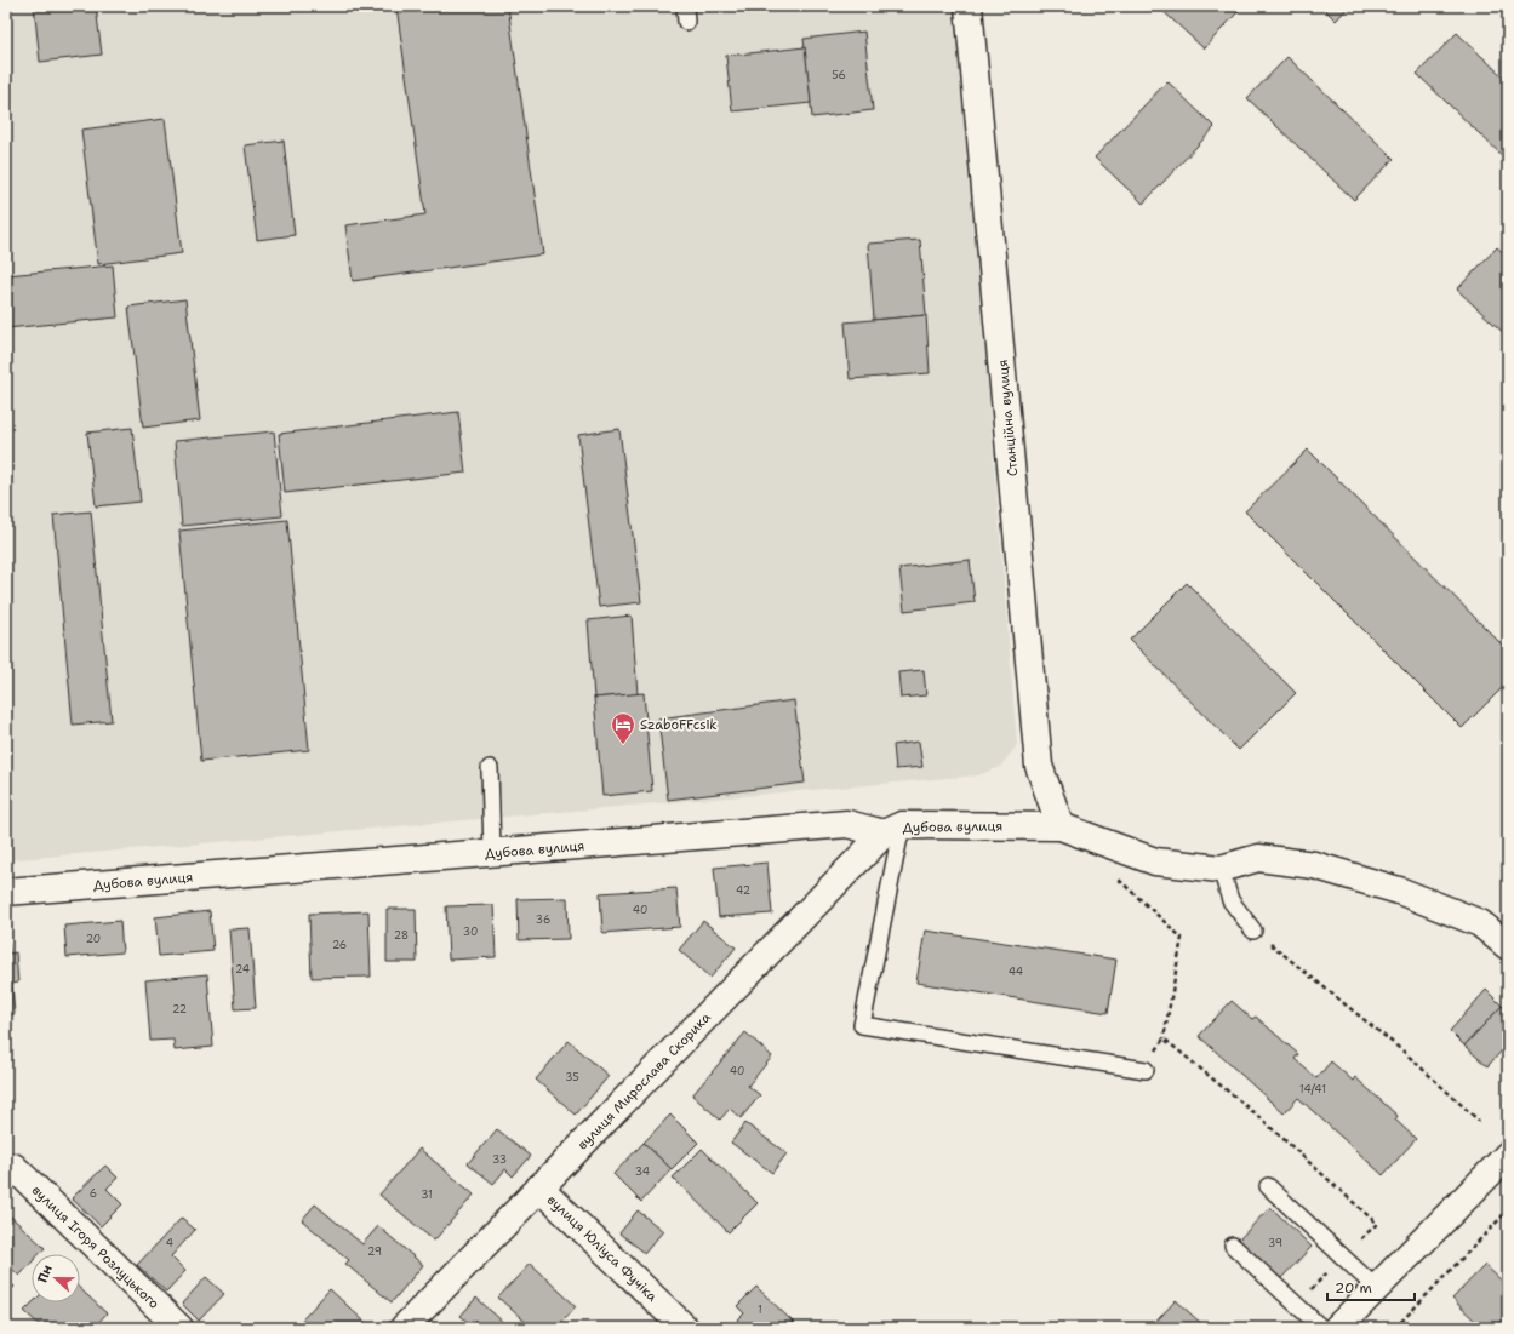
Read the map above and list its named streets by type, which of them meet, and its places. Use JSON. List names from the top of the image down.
{
  "streets": {
    "street": [
      "Станційна вулиця",
      "Дубова вулиця",
      "вулиця Мирослава Скорика",
      "вулиця Ігоря Розлуцького",
      "вулиця Юліуса Фучіка"
    ]
  },
  "crossings": [
    ["Станційна вулиця", "Дубова вулиця"],
    ["Дубова вулиця", "вулиця Мирослава Скорика"],
    ["вулиця Мирослава Скорика", "вулиця Юліуса Фучіка"]
  ],
  "places": {
    "hotel": ["SzaboFFcsik"]
  },
  "house_numbers": [
    "56",
    "42",
    "40",
    "36",
    "30",
    "28",
    "20",
    "26",
    "24",
    "44",
    "22",
    "40",
    "35",
    "14/41",
    "33",
    "34",
    "6",
    "31",
    "4",
    "39",
    "29",
    "1"
  ],
  "scale_bar": "20 m",
  "north": "left"
}
